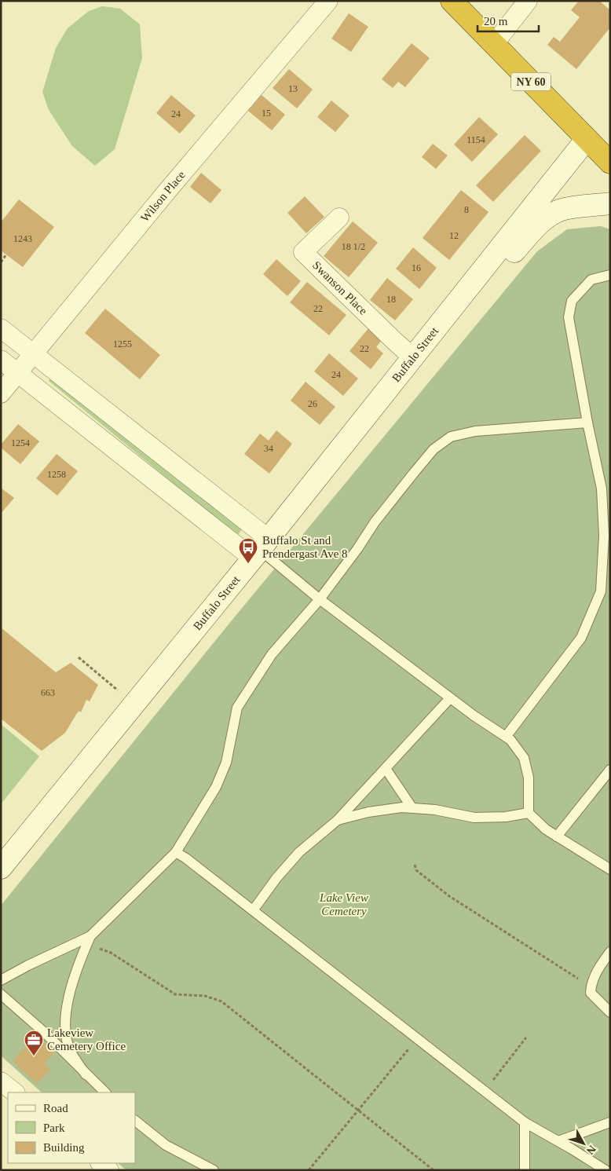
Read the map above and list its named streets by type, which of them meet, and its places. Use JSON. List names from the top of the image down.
{
  "streets": {
    "highway": ["NY 60"],
    "street": ["Wilson Place", "Swanson Place", "Buffalo Street"]
  },
  "crossings": [
    ["NY 60", "Buffalo Street"],
    ["Swanson Place", "Buffalo Street"]
  ],
  "parks": ["Lake View Cemetery"],
  "places": {
    "bus stop": ["Buffalo St and Prendergast Ave 8"],
    "office": ["Lakeview Cemetery Office"]
  },
  "house_numbers": [
    "13",
    "15",
    "24",
    "1154",
    "8",
    "12",
    "1243",
    "18 1/2",
    "16",
    "18",
    "22",
    "1255",
    "22",
    "24",
    "26",
    "1254",
    "34",
    "1258",
    "663"
  ],
  "legend": ["Road", "Park", "Building"],
  "scale_bar": "20 m",
  "north": "bottom right"
}
